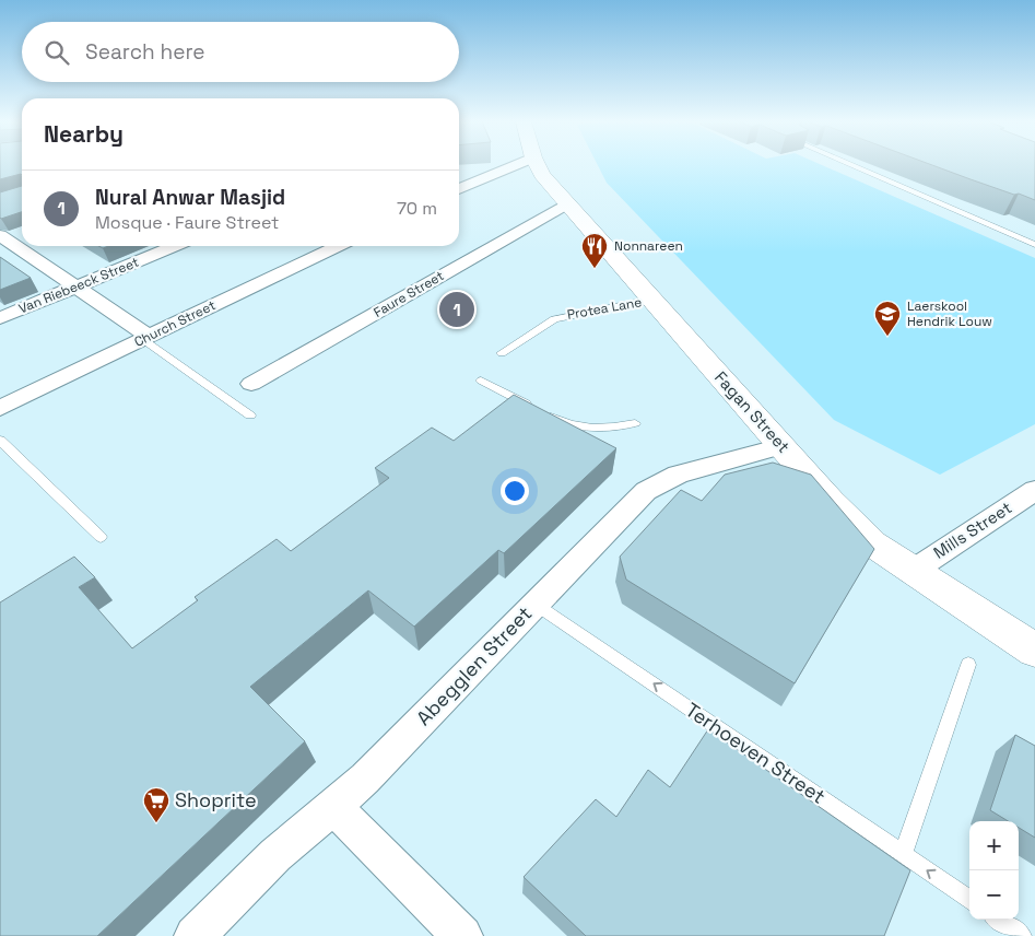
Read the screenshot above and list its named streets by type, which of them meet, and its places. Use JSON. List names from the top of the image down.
{
  "streets": {
    "street": [
      "Van Riebeeck Street",
      "Faure Street",
      "Church Street",
      "Fagan Street",
      "Mills Street",
      "Abegglen Street"
    ],
    "lane": ["Protea Lane", "Terhoeven Street"]
  },
  "crossings": [
    ["Faure Street", "Fagan Street"],
    ["Protea Lane", "Fagan Street"],
    ["Fagan Street", "Mills Street"],
    ["Fagan Street", "Abegglen Street"],
    ["Abegglen Street", "Terhoeven Street"]
  ],
  "one_way": ["Terhoeven Street"],
  "places": {
    "restaurant": ["Nonnareen"],
    "school or university": ["Laerskool Hendrik Louw"],
    "supermarket": ["Shoprite"]
  },
  "page": {
    "search": "Search here",
    "heading": "Nearby",
    "list": [
      {
        "mark": "1",
        "name": "Nural Anwar Masjid",
        "note": "Mosque · Faure Street",
        "value": "70 m"
      }
    ],
    "pins": "1",
    "map_buttons": ["+", "−"]
  }
}
